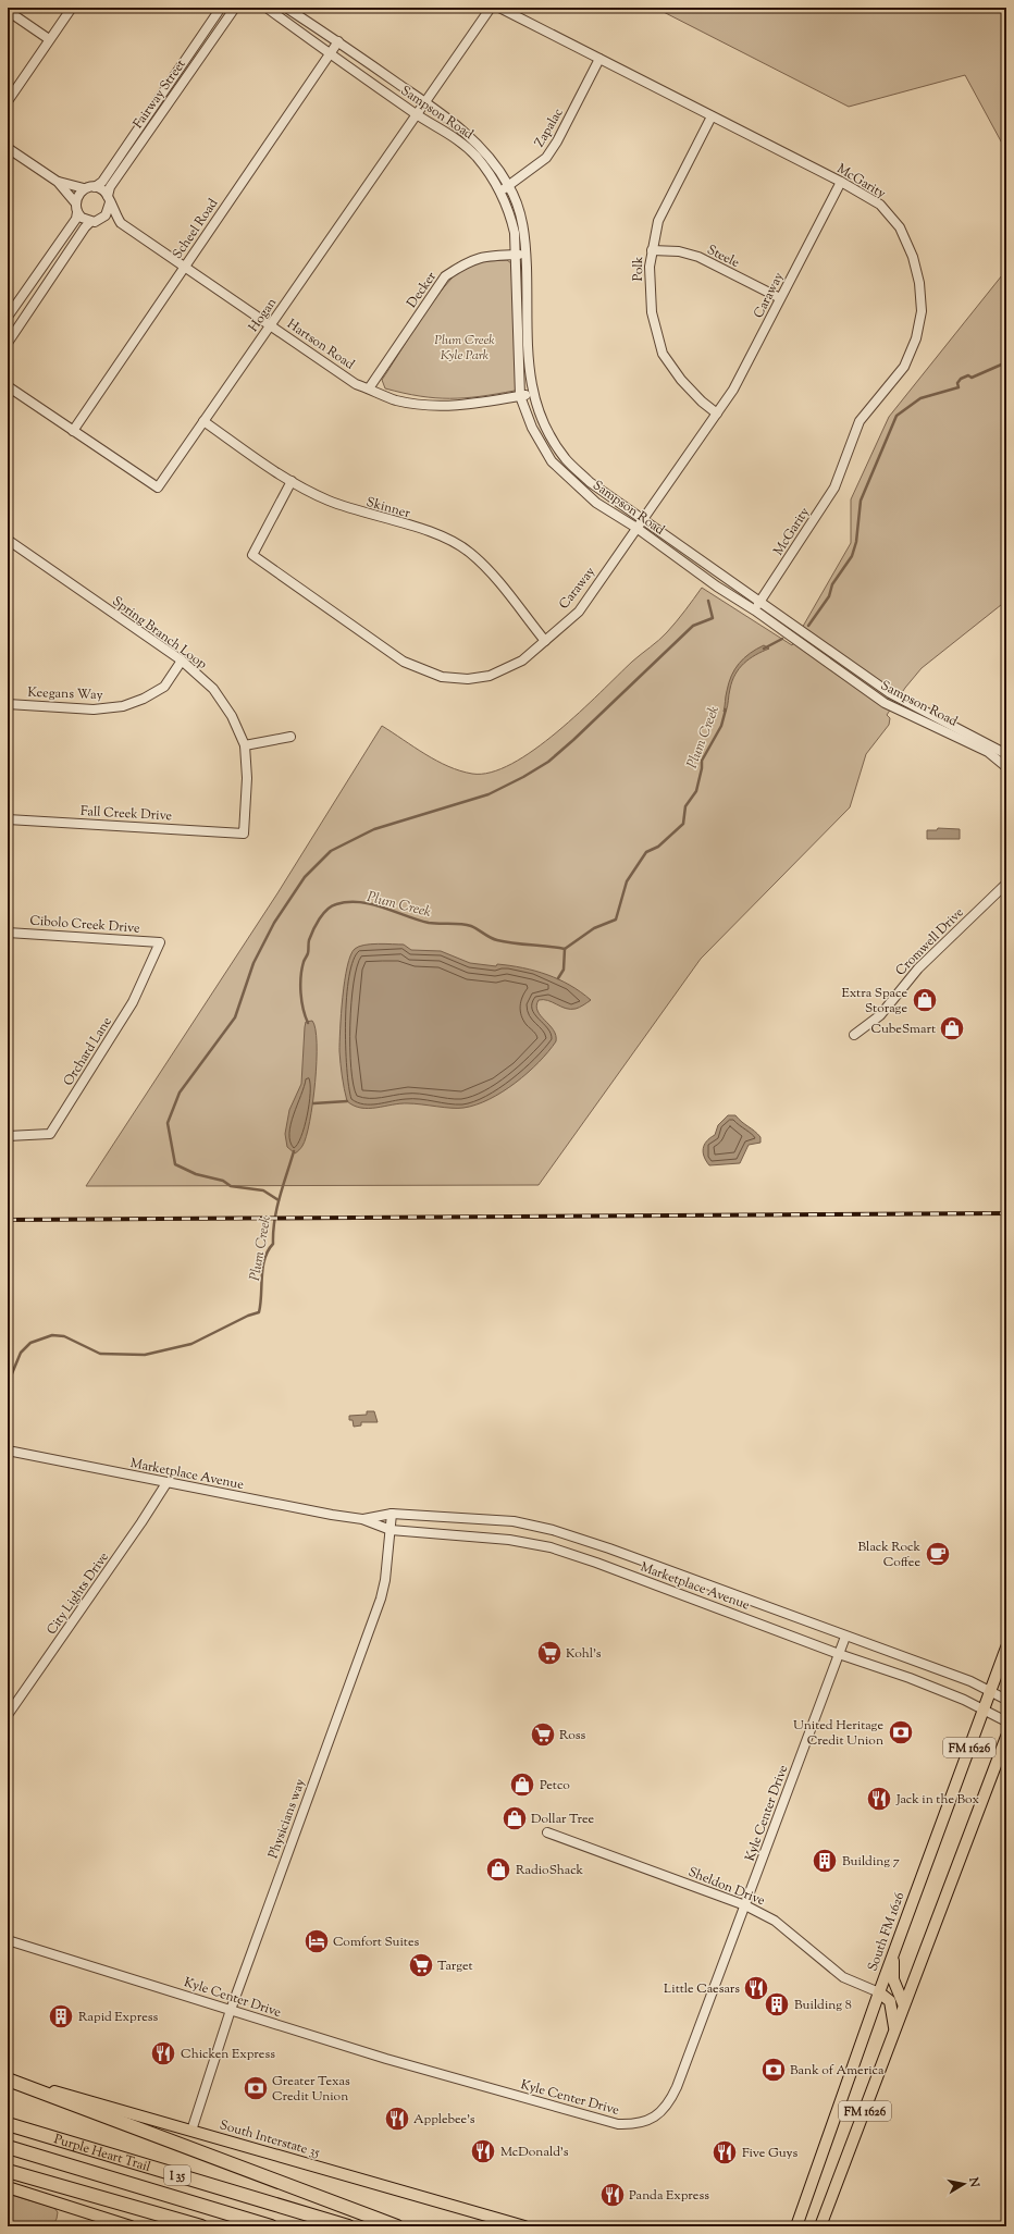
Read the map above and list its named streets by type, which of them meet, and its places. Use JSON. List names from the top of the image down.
{
  "streets": {
    "highway": ["Purple Heart Trail", "I 35"],
    "main road": ["FM 1626", "South FM 1626", "South Interstate 35"],
    "street": [
      "Fairway Street",
      "Sampson Road",
      "Zapalac",
      "McGarity",
      "Scheel Road",
      "Steele",
      "Polk",
      "Decker",
      "Caraway",
      "Hogan",
      "Hartson Road",
      "Skinner",
      "Spring Branch Loop",
      "Keegans Way",
      "Fall Creek Drive",
      "Cibolo Creek Drive",
      "Cromwell Drive",
      "Orchard Lane",
      "Marketplace Avenue",
      "City Lights Drive",
      "Kyle Center Drive",
      "Physicians way",
      "Sheldon Drive"
    ]
  },
  "crossings": [
    ["Fairway Street", "Hartson Road"],
    ["Sampson Road", "Zapalac"],
    ["Sampson Road", "McGarity"],
    ["Sampson Road", "Scheel Road"],
    ["Sampson Road", "Decker"],
    ["Sampson Road", "Caraway"],
    ["Sampson Road", "Hogan"],
    ["Sampson Road", "Hartson Road"],
    ["Zapalac", "McGarity"],
    ["McGarity", "Polk"],
    ["McGarity", "Caraway"],
    ["Scheel Road", "Hogan"],
    ["Scheel Road", "Hartson Road"],
    ["Steele", "Polk"],
    ["Steele", "Caraway"],
    ["Polk", "Caraway"],
    ["Decker", "Hartson Road"],
    ["Caraway", "Skinner"],
    ["Hogan", "Hartson Road"],
    ["Hogan", "Skinner"],
    ["Spring Branch Loop", "Keegans Way"],
    ["Spring Branch Loop", "Fall Creek Drive"],
    ["Cibolo Creek Drive", "Orchard Lane"],
    ["Marketplace Avenue", "City Lights Drive"],
    ["Marketplace Avenue", "Kyle Center Drive"],
    ["Marketplace Avenue", "Physicians way"],
    ["Marketplace Avenue", "South FM 1626"],
    ["Kyle Center Drive", "Physicians way"],
    ["Kyle Center Drive", "Sheldon Drive"],
    ["Physicians way", "South Interstate 35"],
    ["Sheldon Drive", "South FM 1626"]
  ],
  "water": ["Plum Creek"],
  "parks": ["Plum Creek Kyle Park"],
  "places": {
    "shop": [
      "Extra Space Storage",
      "CubeSmart",
      "Petco",
      "Dollar Tree",
      "RadioShack"
    ],
    "cafe": ["Black Rock Coffee"],
    "supermarket": ["Kohl's", "Ross", "Target"],
    "bank": ["United Heritage Credit Union", "Bank of America", "Greater Texas Credit Union"],
    "restaurant": [
      "Jack in the Box",
      "Little Caesars",
      "Chicken Express",
      "Applebee's",
      "McDonald's",
      "Five Guys",
      "Panda Express"
    ],
    "building": ["Building 7", "Building 8", "Rapid Express"],
    "hotel": ["Comfort Suites"]
  },
  "north": "right"
}
